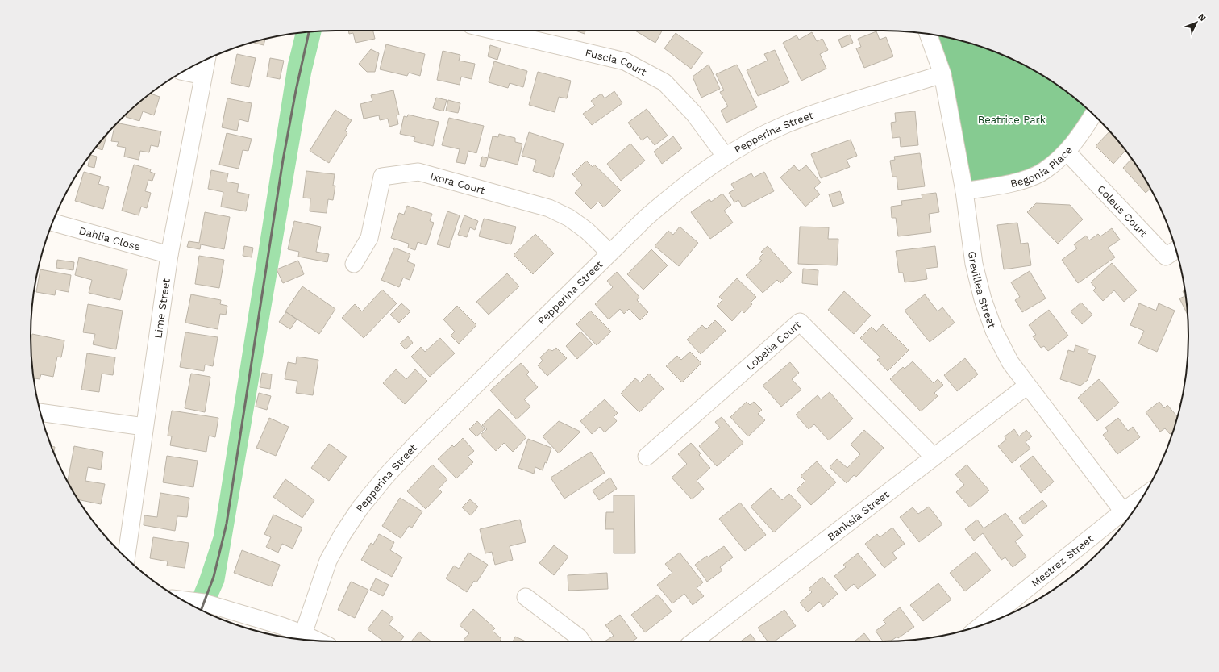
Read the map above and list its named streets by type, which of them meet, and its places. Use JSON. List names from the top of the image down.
{
  "streets": {
    "street": [
      "Fuscia Court",
      "Pepperina Street",
      "Begonia Place",
      "Ixora Court",
      "Coleus Court",
      "Dahlia Close",
      "Grevillea Street",
      "Lime Street",
      "Lobelia Court",
      "Banksia Street",
      "Mestrez Street"
    ]
  },
  "crossings": [
    ["Fuscia Court", "Pepperina Street"],
    ["Pepperina Street", "Ixora Court"],
    ["Pepperina Street", "Grevillea Street"],
    ["Begonia Place", "Coleus Court"],
    ["Begonia Place", "Grevillea Street"],
    ["Dahlia Close", "Lime Street"],
    ["Grevillea Street", "Banksia Street"],
    ["Grevillea Street", "Mestrez Street"],
    ["Lobelia Court", "Banksia Street"]
  ],
  "parks": ["Beatrice Park"],
  "north": "top right"
}
